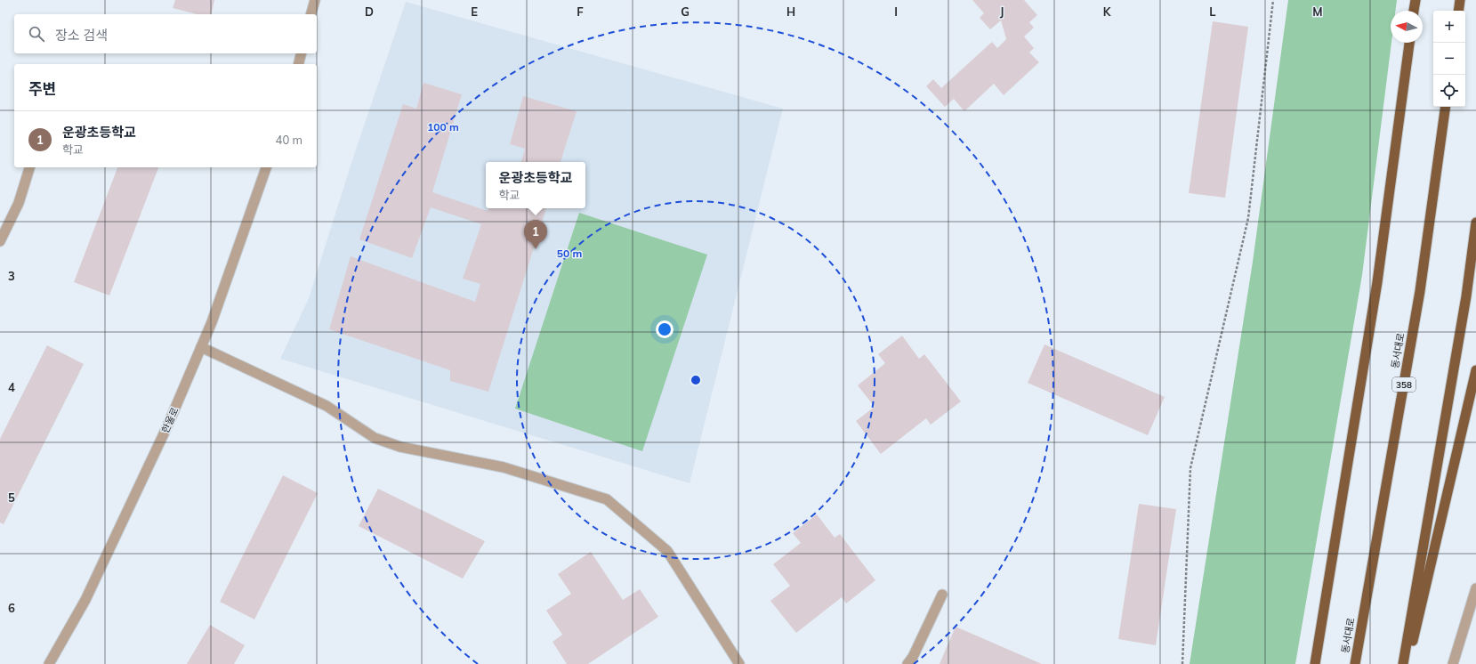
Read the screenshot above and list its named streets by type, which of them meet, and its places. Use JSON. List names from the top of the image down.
{
  "streets": {
    "highway": ["동서대로", "358"],
    "street": ["한울로"]
  },
  "north": "left",
  "page": {
    "map_buttons": ["+", "−"],
    "search": "장소 검색",
    "heading": "주변",
    "list": [
      {
        "mark": "1",
        "name": "운광초등학교",
        "note": "학교",
        "value": "40 m"
      }
    ],
    "popup": ["운광초등학교", "학교"],
    "pins": "1"
  },
  "grid": {
    "columns": [
      "D",
      "E",
      "F",
      "G",
      "H",
      "I",
      "J",
      "K",
      "L",
      "M"
    ],
    "rows": [
      "3",
      "4",
      "5",
      "6"
    ]
  },
  "rings": ["100 m", "50 m"]
}
